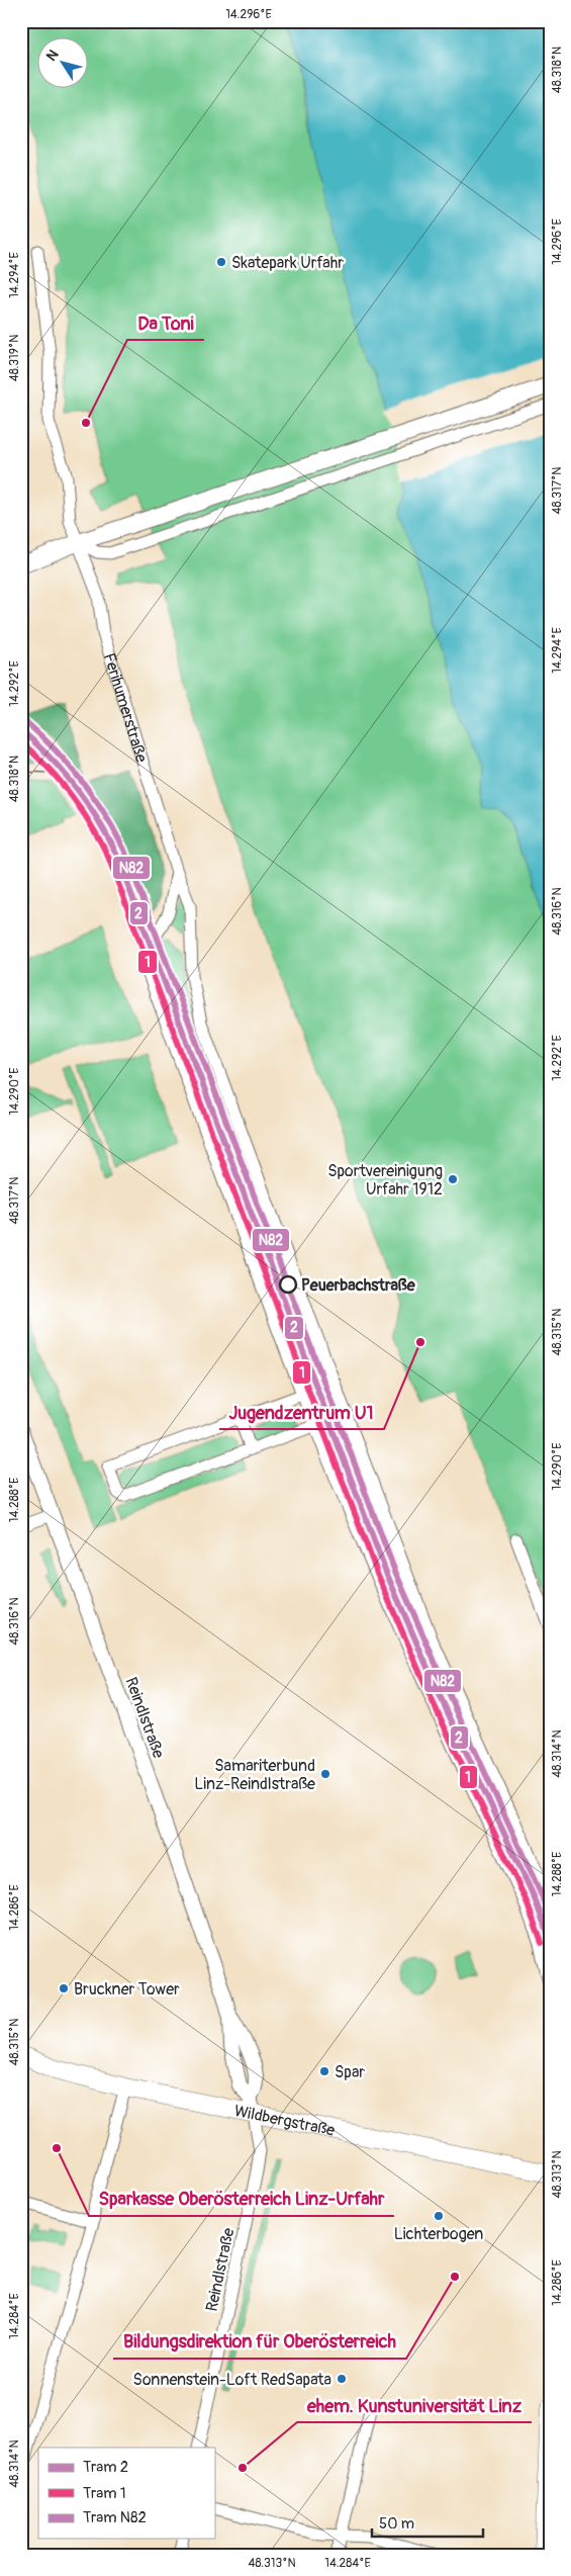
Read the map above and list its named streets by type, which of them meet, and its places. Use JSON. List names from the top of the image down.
{
  "streets": {
    "main road": ["Wildbergstraße"],
    "street": ["Ferihumerstraße", "Reindlstraße"]
  },
  "crossings": [
    ["Reindlstraße", "Wildbergstraße"]
  ],
  "places": [
    "Skatepark Urfahr",
    "Da Toni",
    "Sportvereinigung Urfahr 1912",
    "Peuerbachstraße",
    "Jugendzentrum U1",
    "Samariterbund Linz-Reindlstraße",
    "Bruckner Tower",
    "Spar",
    "Sparkasse Oberösterreich Linz-Urfahr",
    "Lichterbogen",
    "Bildungsdirektion für Oberösterreich",
    "Sonnenstein-Loft RedSapata",
    "ehem. Kunstuniversität Linz"
  ],
  "lines": ["tram line N82", "tram line 2", "tram line 1"],
  "legend": ["Tram 2", "Tram 1", "Tram N82"],
  "scale_bar": "50 m",
  "north": "top left",
  "coordinates": [
    "14.296°E",
    "48.318°N",
    "14.294°E",
    "48.319°N",
    "48.317°N",
    "14.292°E",
    "48.316°N",
    "14.290°E",
    "48.315°N",
    "14.288°E",
    "48.314°N",
    "14.286°E",
    "48.313°N",
    "14.284°E"
  ]
}
